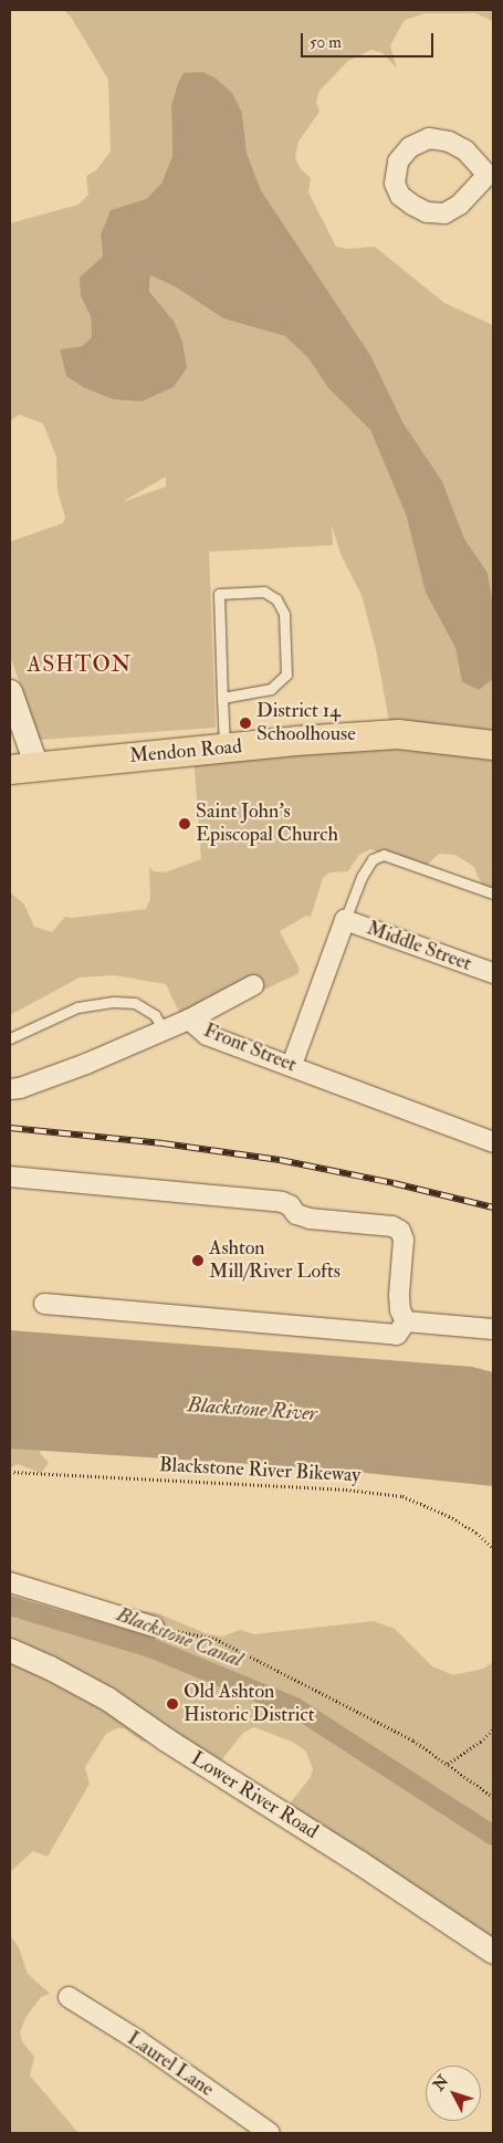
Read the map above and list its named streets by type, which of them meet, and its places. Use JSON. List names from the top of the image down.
{
  "streets": {
    "main road": ["Mendon Road"],
    "street": [
      "Middle Street",
      "Front Street",
      "Lower River Road",
      "Laurel Lane"
    ],
    "path": ["Blackstone River Bikeway"]
  },
  "districts": ["ASHTON"],
  "water": ["Blackstone River", "Blackstone Canal"],
  "places": [
    "District 14 Schoolhouse",
    "Saint John's Episcopal Church",
    "Ashton Mill/River Lofts",
    "Old Ashton Historic District"
  ],
  "scale_bar": "50 m",
  "north": "top left"
}
